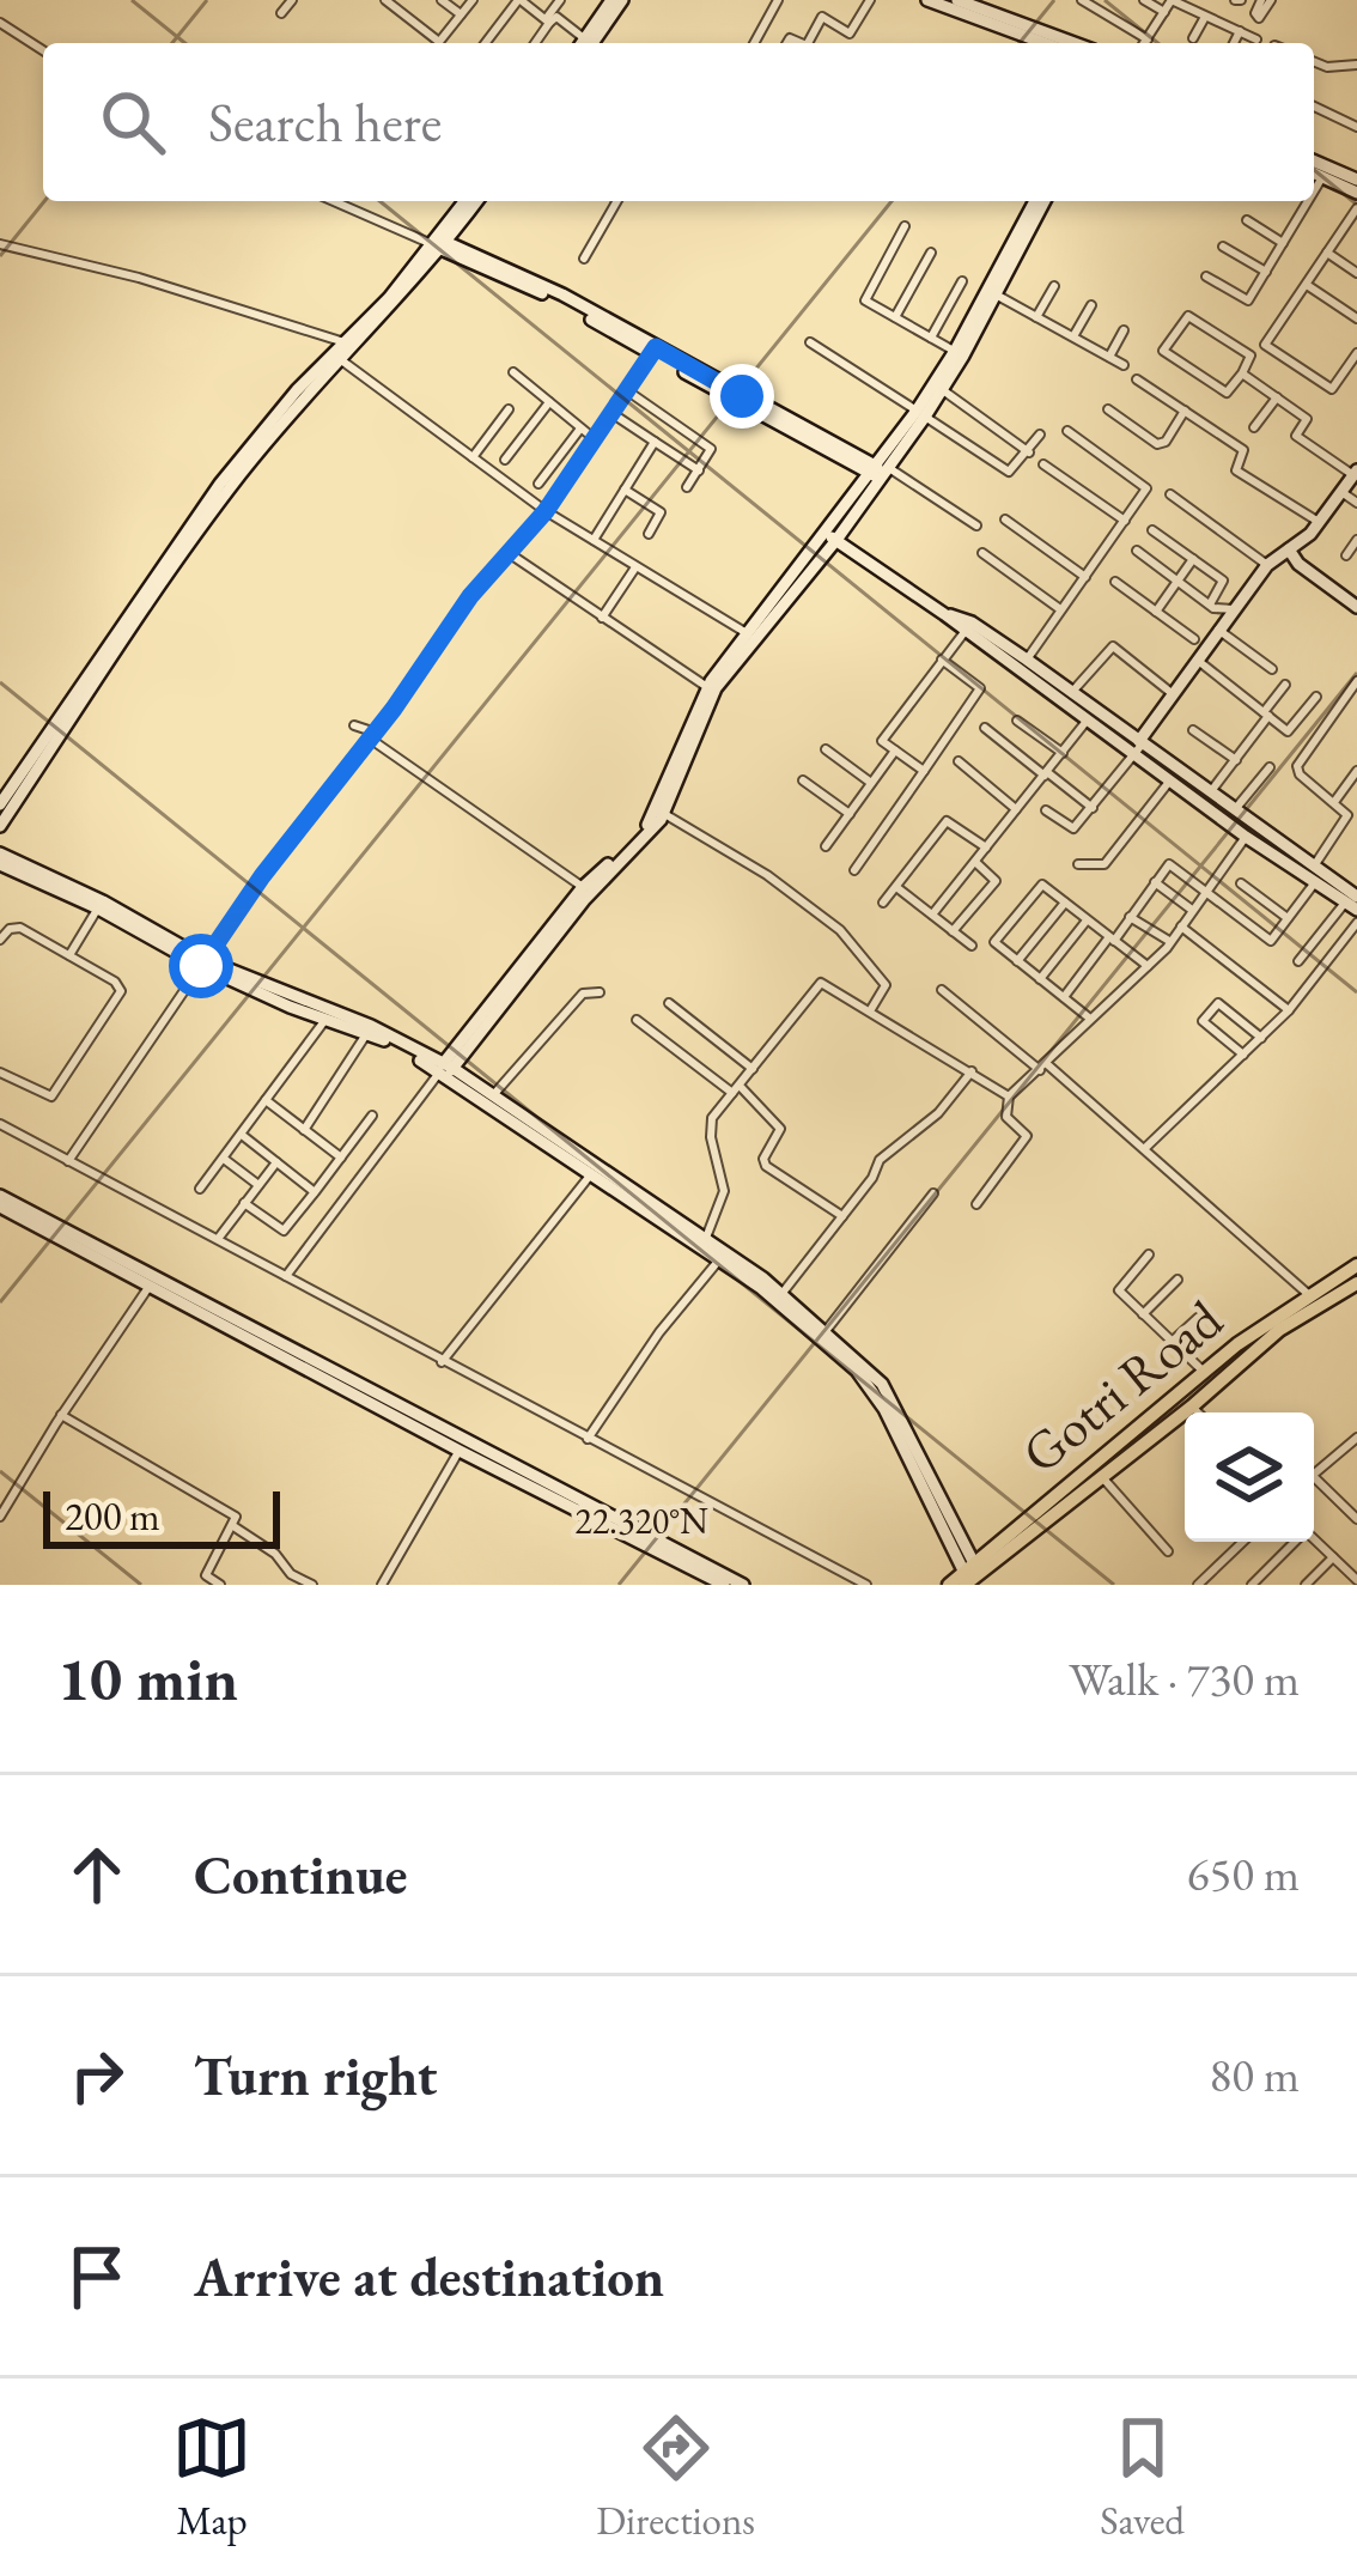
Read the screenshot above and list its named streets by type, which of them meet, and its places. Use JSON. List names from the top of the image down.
{
  "streets": {
    "main road": ["Gotri Road"]
  },
  "scale_bar": "200 m",
  "page": {
    "search": "Search here",
    "scale": "200 m",
    "heading": ["10 min", "Walk · 730 m"],
    "list": [
      ["Continue", "650 m"],
      ["Turn right", "80 m"],
      "Arrive at destination"
    ],
    "nav": ["Map", "Directions", "Saved"]
  },
  "coordinates": ["22.320°N"]
}
